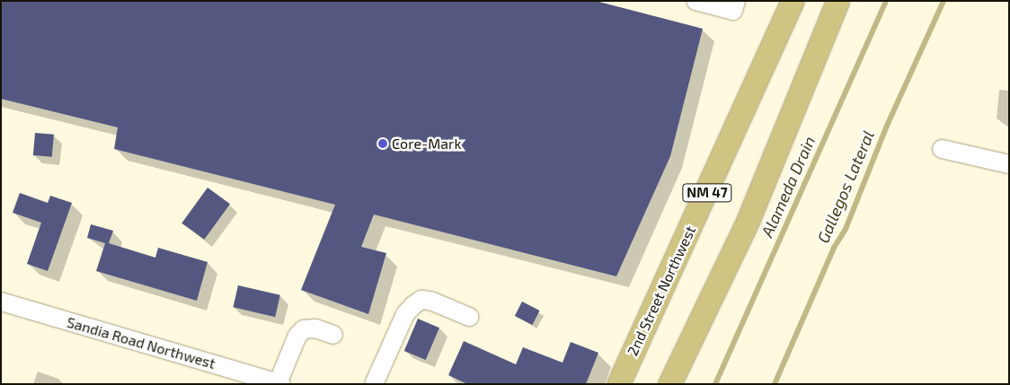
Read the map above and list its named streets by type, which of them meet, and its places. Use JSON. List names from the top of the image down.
{
  "streets": {
    "main road": ["NM 47", "2nd Street Northwest"],
    "street": ["Sandia Road Northwest"]
  },
  "water": ["Alameda Drain", "Gallegos Lateral"],
  "places": ["Core-Mark"]
}
